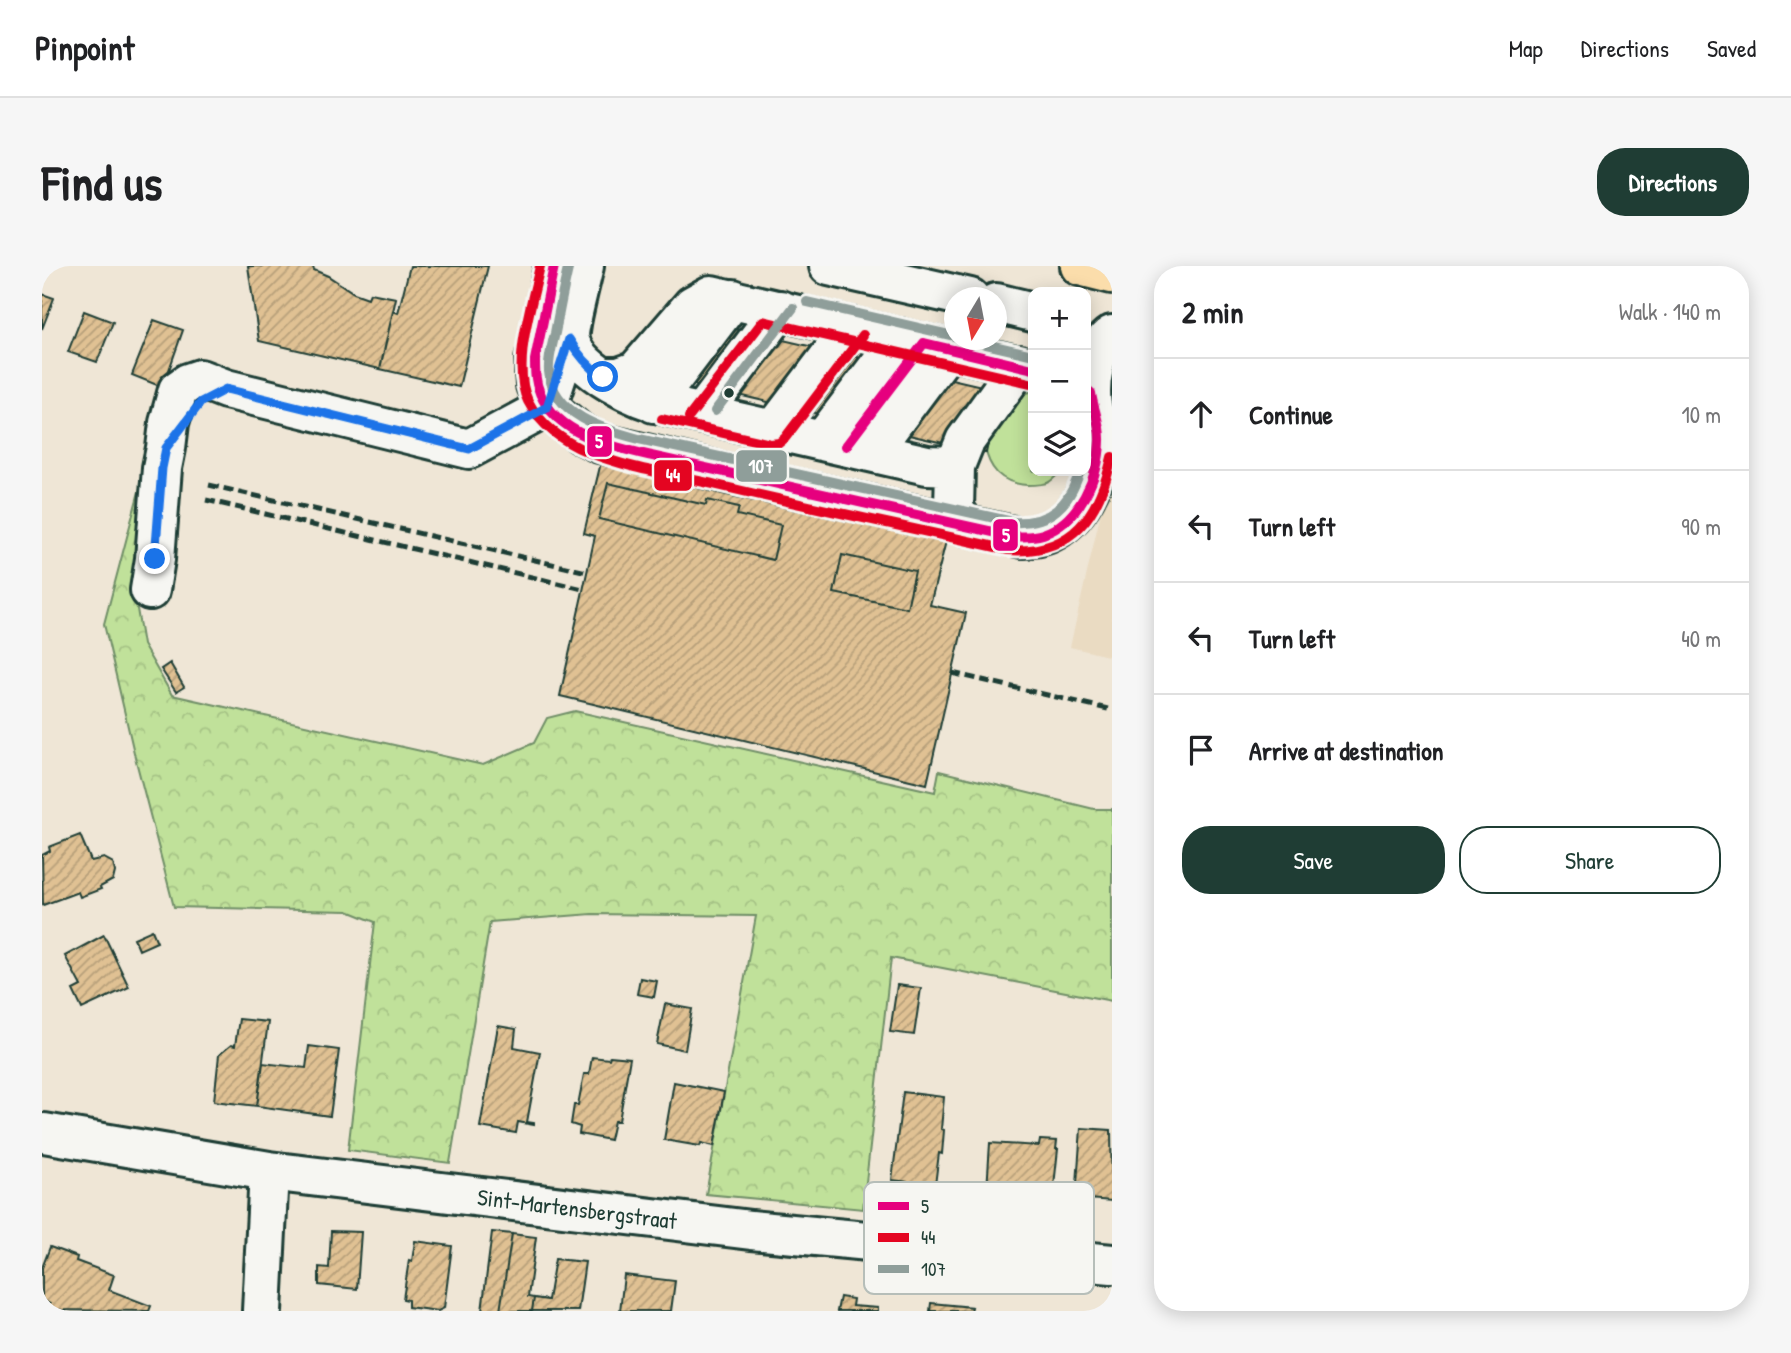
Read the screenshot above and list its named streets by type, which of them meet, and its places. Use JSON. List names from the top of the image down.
{
  "streets": {
    "street": ["Sint-Martensbergstraat"]
  },
  "lines": ["transit line 5", "transit line 44", "transit line 107"],
  "legend": ["5", "44", "107"],
  "north": "bottom",
  "page": {
    "header": "Pinpoint",
    "nav": ["Map", "Directions", "Saved"],
    "buttons": [
      "Directions",
      ["Save", "Share"]
    ],
    "title": "Find us",
    "heading": ["2 min", "Walk · 140 m"],
    "map_buttons": ["+", "−"],
    "list": [
      ["Continue", "10 m"],
      ["Turn left", "90 m"],
      ["Turn left", "40 m"],
      "Arrive at destination"
    ]
  }
}
